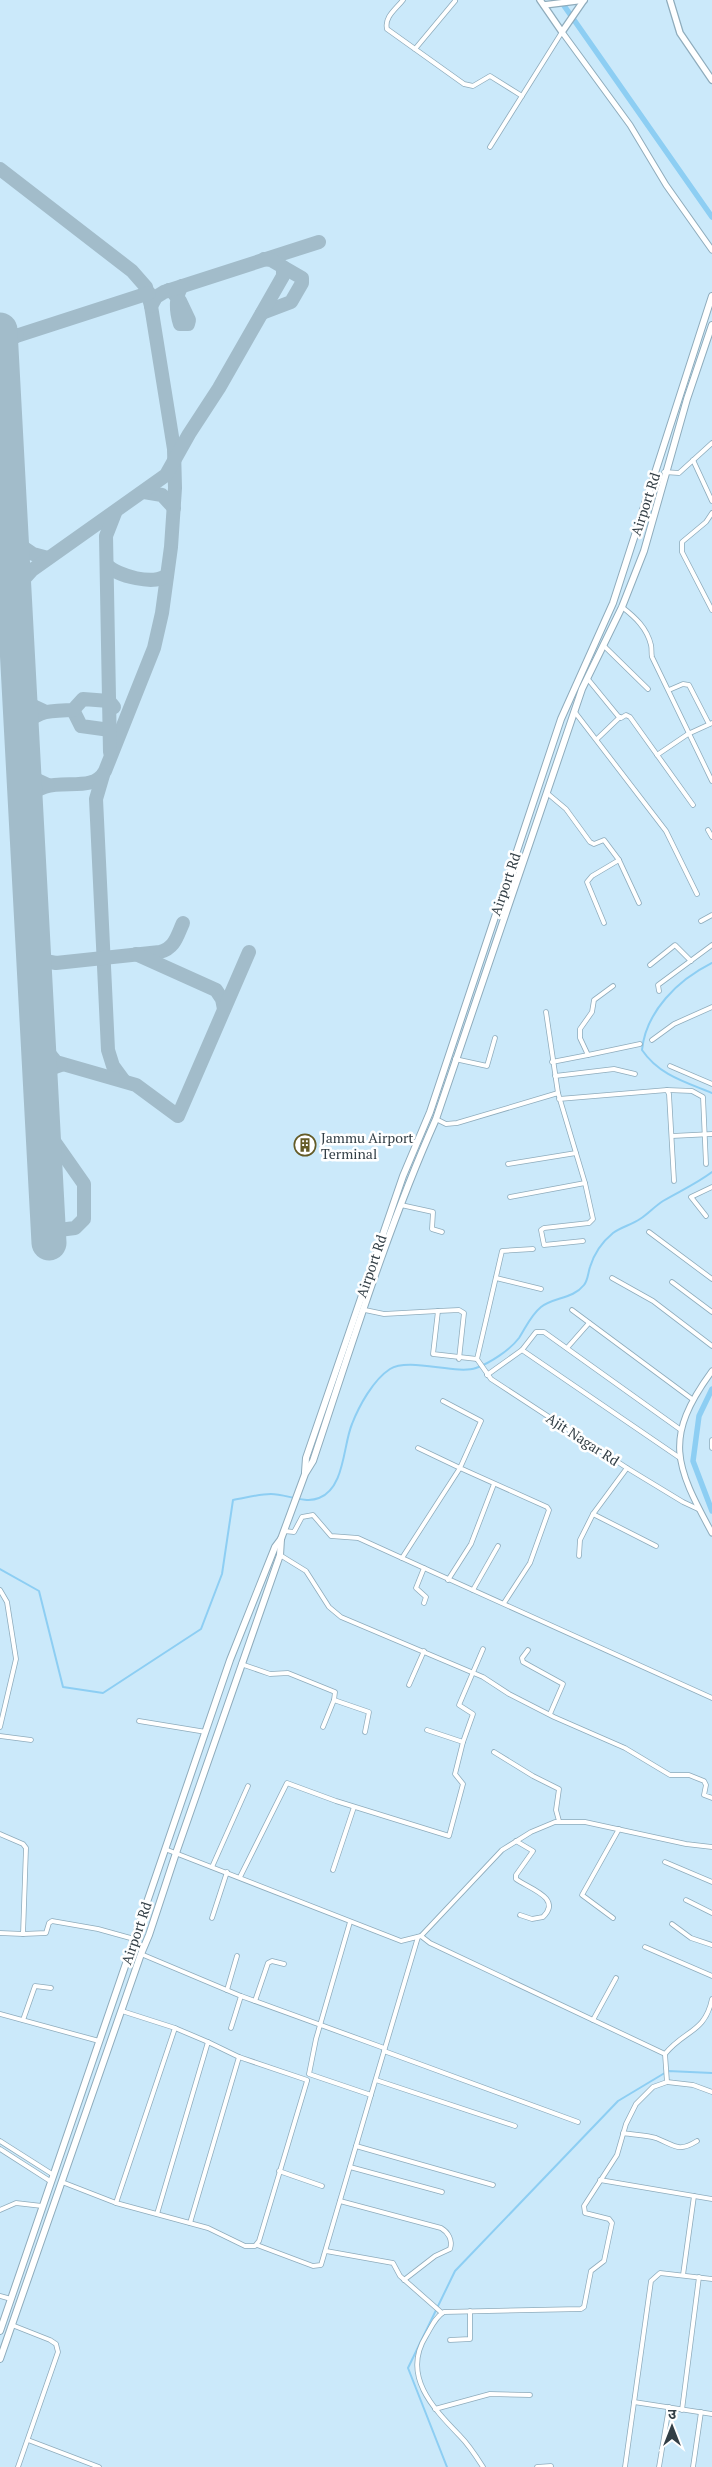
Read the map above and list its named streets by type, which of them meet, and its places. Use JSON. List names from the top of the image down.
{
  "streets": {
    "main road": ["Airport Rd"],
    "street": ["Ajit Nagar Rd"]
  },
  "places": {
    "building": ["Jammu Airport Terminal"]
  },
  "north": "top"
}
